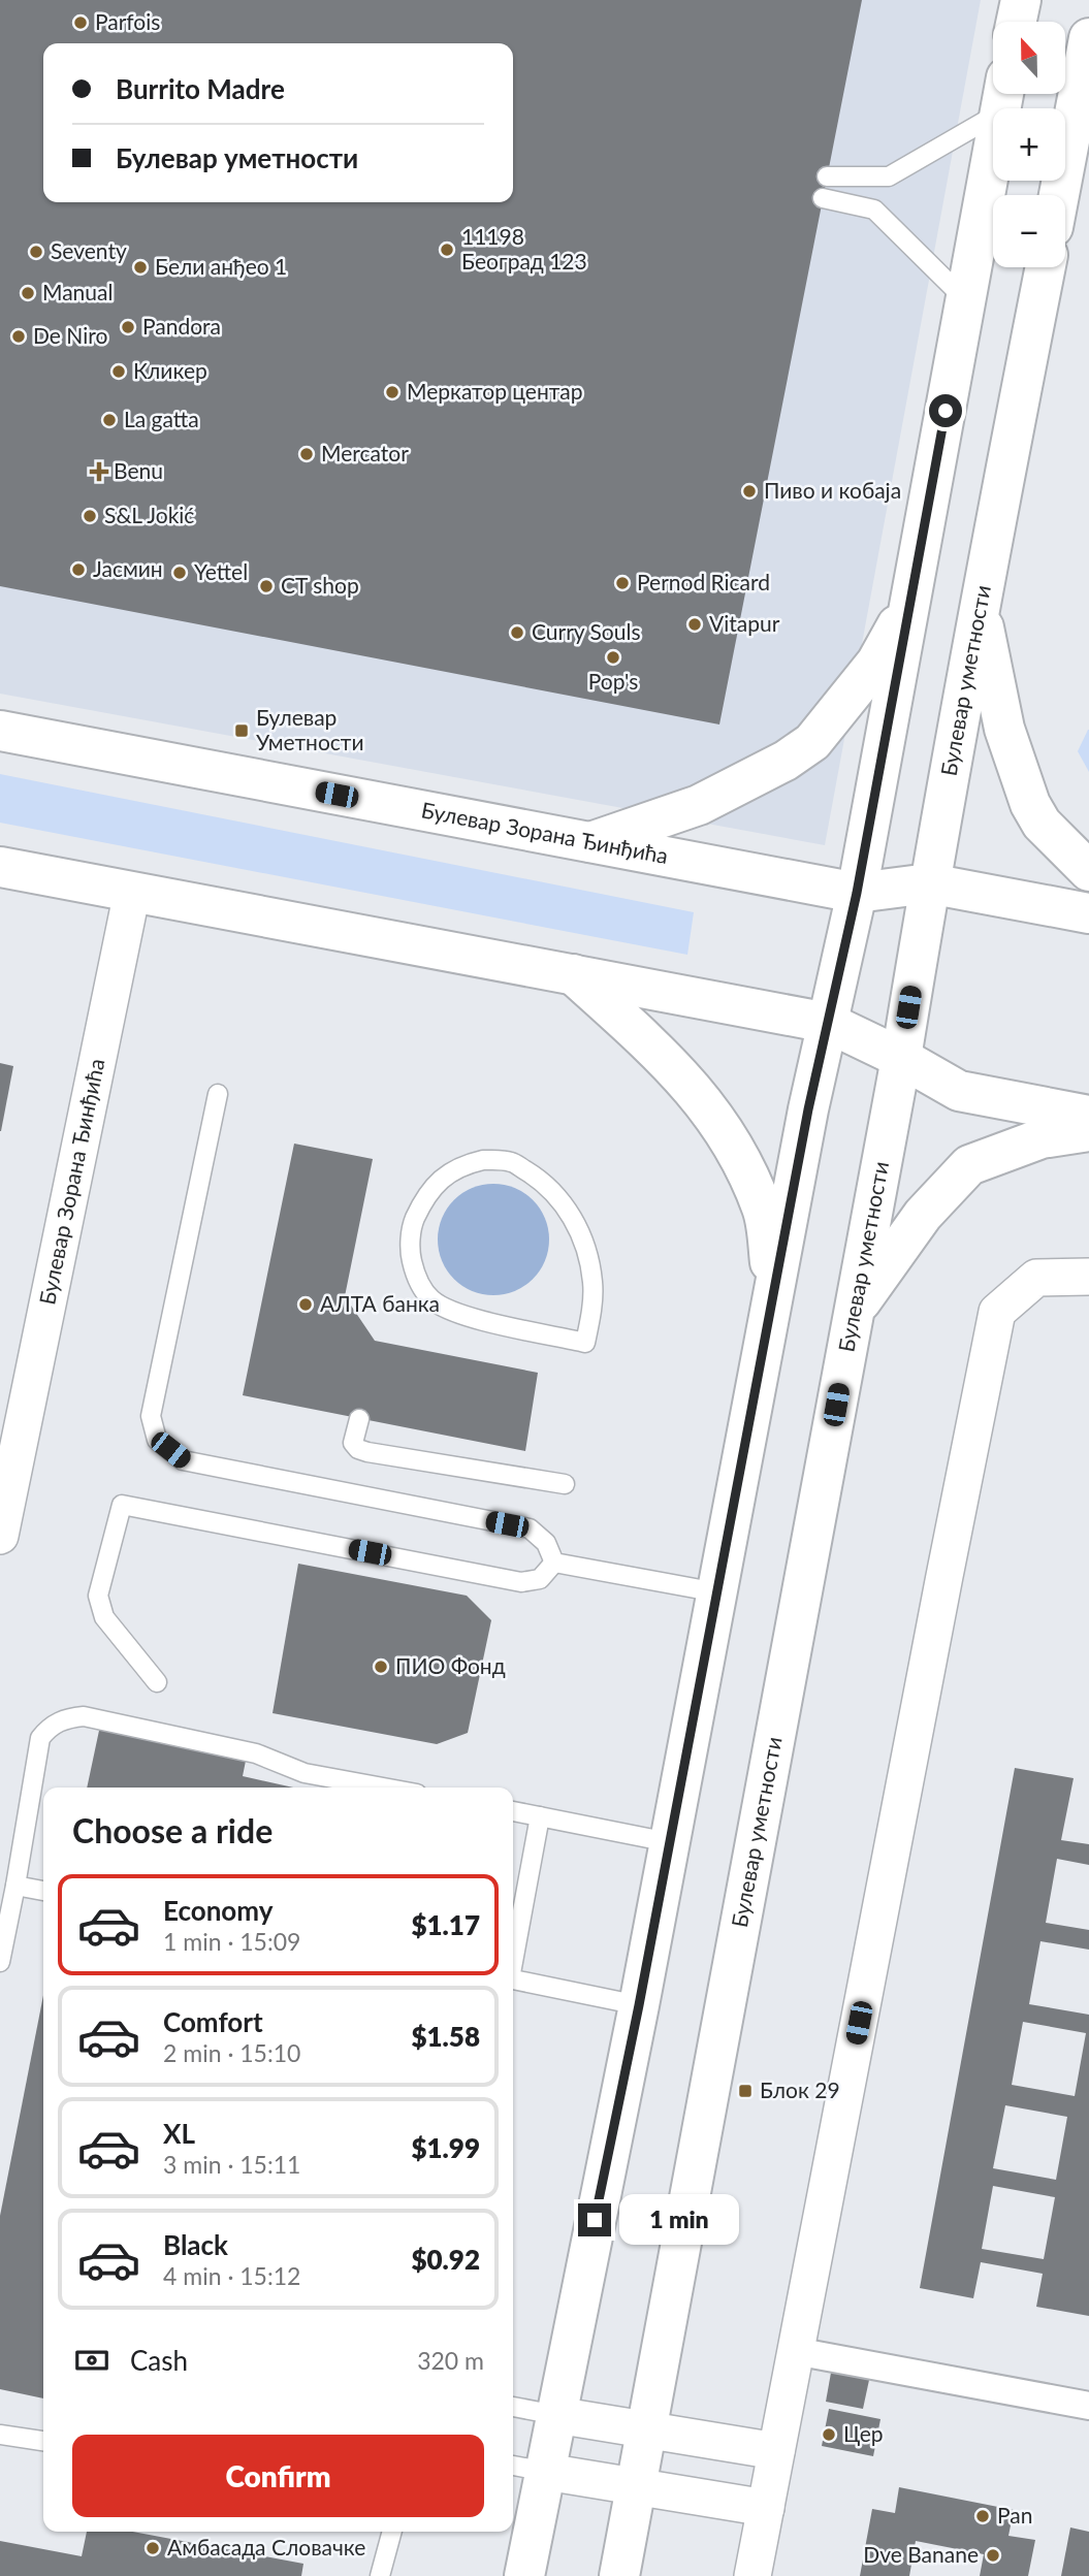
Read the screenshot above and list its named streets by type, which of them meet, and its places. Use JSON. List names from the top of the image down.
{
  "streets": {
    "street": ["Булевар уметности", "Булевар Зорана Ђинђића"]
  },
  "crossings": [
    ["Булевар уметности", "Булевар Зорана Ђинђића"]
  ],
  "places": {
    "other": [
      "Parfois",
      "11198 Београд 123",
      "Seventy",
      "Бели анђео 1",
      "Manual",
      "Pandora",
      "De Niro",
      "Кликер",
      "Меркатор центар",
      "La gatta",
      "Mercator",
      "Пиво и кобаја",
      "S&L Jokić",
      "Јасмин",
      "Yettel",
      "Pernod Ricard",
      "CT shop",
      "Vitapur",
      "Curry Souls",
      "Pop's",
      "АЛТА банка",
      "ПИО Фонд",
      "Цер",
      "Pan",
      "Амбасада Словачке",
      "Dve Banane"
    ],
    "health": ["Benu"],
    "transit": ["Булевар Уметности", "Блок 29"]
  },
  "north": "top",
  "page": {
    "map_buttons": ["+", "−"],
    "banner": ["Burrito Madre", "Булевар уметности"],
    "heading": "Choose a ride",
    "list": [
      {
        "name": "Economy",
        "note": "1 min · 15:09",
        "value": "$1.17"
      },
      {
        "name": "Comfort",
        "note": "2 min · 15:10",
        "value": "$1.58"
      },
      {
        "name": "XL",
        "note": "3 min · 15:11",
        "value": "$1.99"
      },
      {
        "name": "Black",
        "note": "4 min · 15:12",
        "value": "$0.92"
      }
    ],
    "bubble": "1 min",
    "pay": ["Cash", "320 m"],
    "buttons": "Confirm"
  }
}
